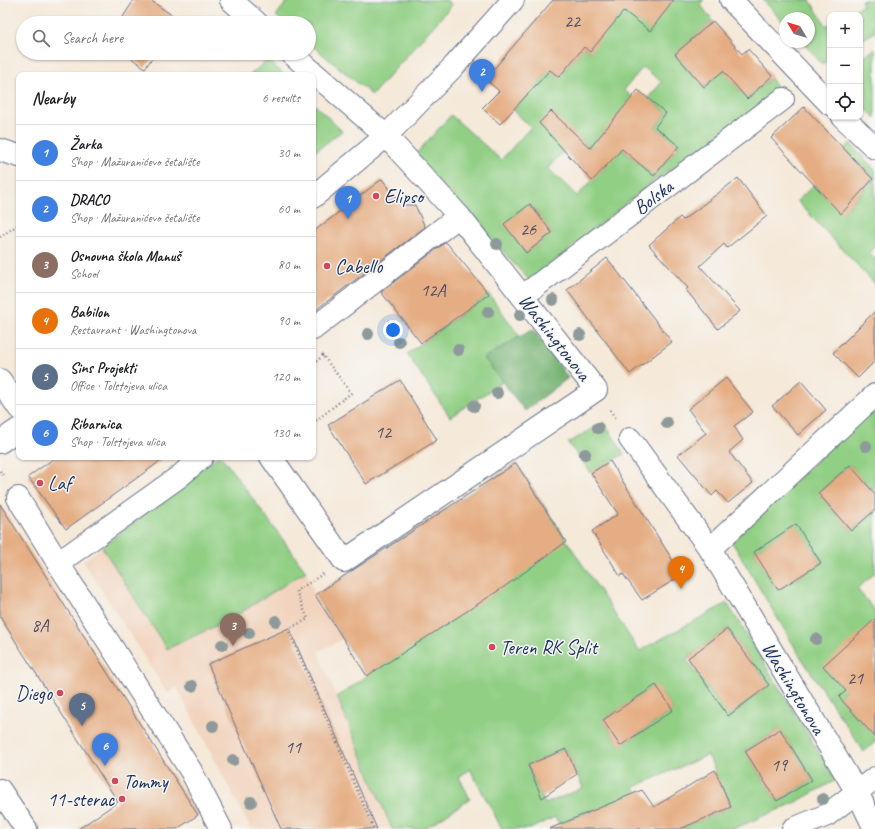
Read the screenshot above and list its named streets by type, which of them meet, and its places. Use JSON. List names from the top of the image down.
{
  "streets": {
    "street": ["Bolska", "Washingtonova"]
  },
  "crossings": [
    ["Bolska", "Washingtonova"]
  ],
  "places": [
    "Elipso",
    "Cabello",
    "Laf",
    "Teren RK Split",
    "Diego",
    "Tommy",
    "11-sterac"
  ],
  "house_numbers": [
    "22",
    "26",
    "12A",
    "12",
    "8A",
    "21",
    "11",
    "19"
  ],
  "north": "top left",
  "page": {
    "map_buttons": ["+", "−"],
    "search": "Search here",
    "pins": [
      "2",
      "1",
      "4",
      "3",
      "5",
      "6"
    ],
    "heading": ["Nearby", "6 results"],
    "list": [
      {
        "mark": "1",
        "name": "Žarka",
        "note": "Shop · Mažuranićevo šetalište",
        "value": "30 m"
      },
      {
        "mark": "2",
        "name": "DRACO",
        "note": "Shop · Mažuranićevo šetalište",
        "value": "60 m"
      },
      {
        "mark": "3",
        "name": "Osnovna škola Manuš",
        "note": "School",
        "value": "80 m"
      },
      {
        "mark": "4",
        "name": "Babilon",
        "note": "Restaurant · Washingtonova",
        "value": "90 m"
      },
      {
        "mark": "5",
        "name": "Sins Projekti",
        "note": "Office · Tolstojeva ulica",
        "value": "120 m"
      },
      {
        "mark": "6",
        "name": "Ribarnica",
        "note": "Shop · Tolstojeva ulica",
        "value": "130 m"
      }
    ]
  }
}
